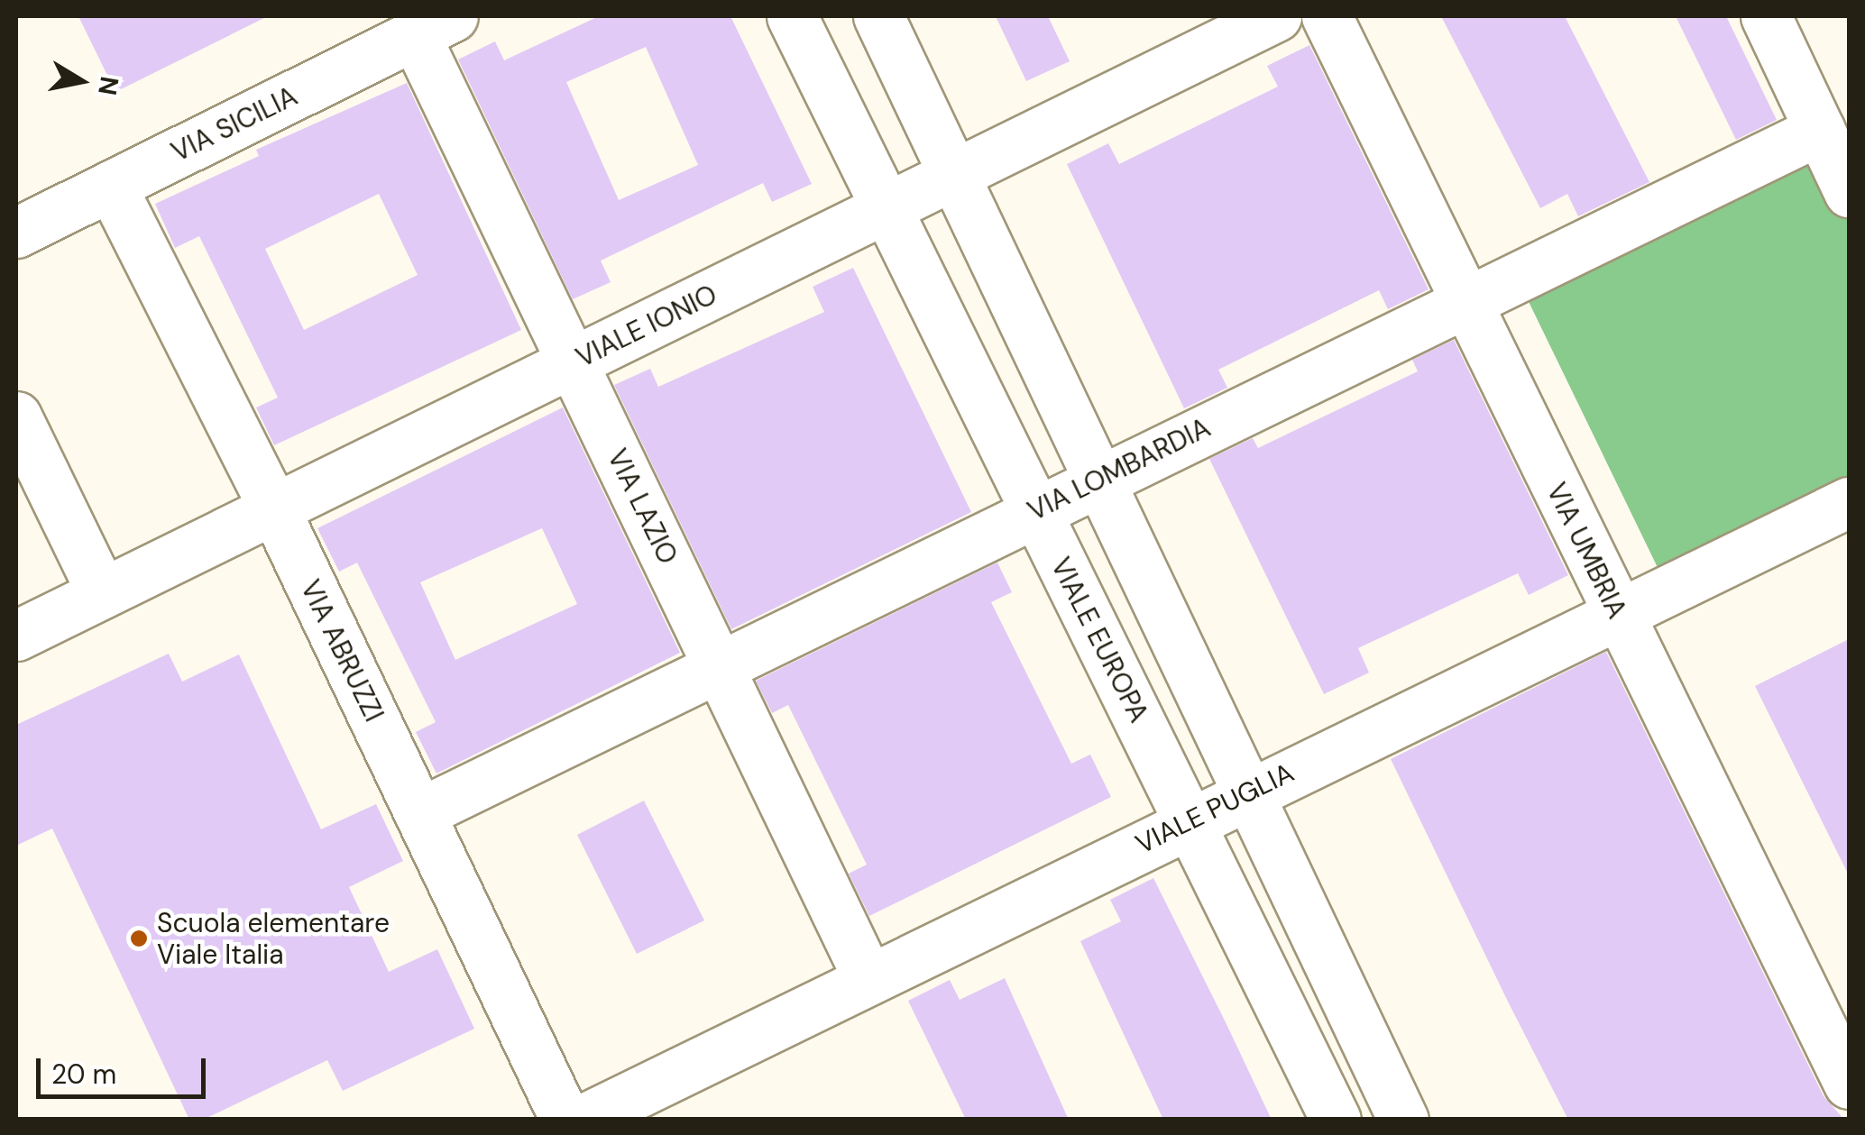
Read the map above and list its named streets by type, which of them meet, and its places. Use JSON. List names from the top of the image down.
{
  "streets": {
    "street": [
      "VIA SICILIA",
      "VIALE IONIO",
      "VIA LOMBARDIA",
      "VIA LAZIO",
      "VIA UMBRIA",
      "VIALE EUROPA",
      "VIA ABRUZZI",
      "VIALE PUGLIA"
    ]
  },
  "crossings": [
    ["VIA SICILIA", "VIA LAZIO"],
    ["VIA SICILIA", "VIA ABRUZZI"],
    ["VIALE IONIO", "VIA LAZIO"],
    ["VIALE IONIO", "VIALE EUROPA"],
    ["VIALE IONIO", "VIA ABRUZZI"],
    ["VIA LOMBARDIA", "VIA LAZIO"],
    ["VIA LOMBARDIA", "VIA UMBRIA"],
    ["VIA LOMBARDIA", "VIALE EUROPA"],
    ["VIA LOMBARDIA", "VIA ABRUZZI"],
    ["VIA LAZIO", "VIALE PUGLIA"],
    ["VIA UMBRIA", "VIALE PUGLIA"],
    ["VIALE EUROPA", "VIALE PUGLIA"]
  ],
  "places": ["Scuola elementare Viale Italia"],
  "scale_bar": "20 m",
  "north": "right"
}
